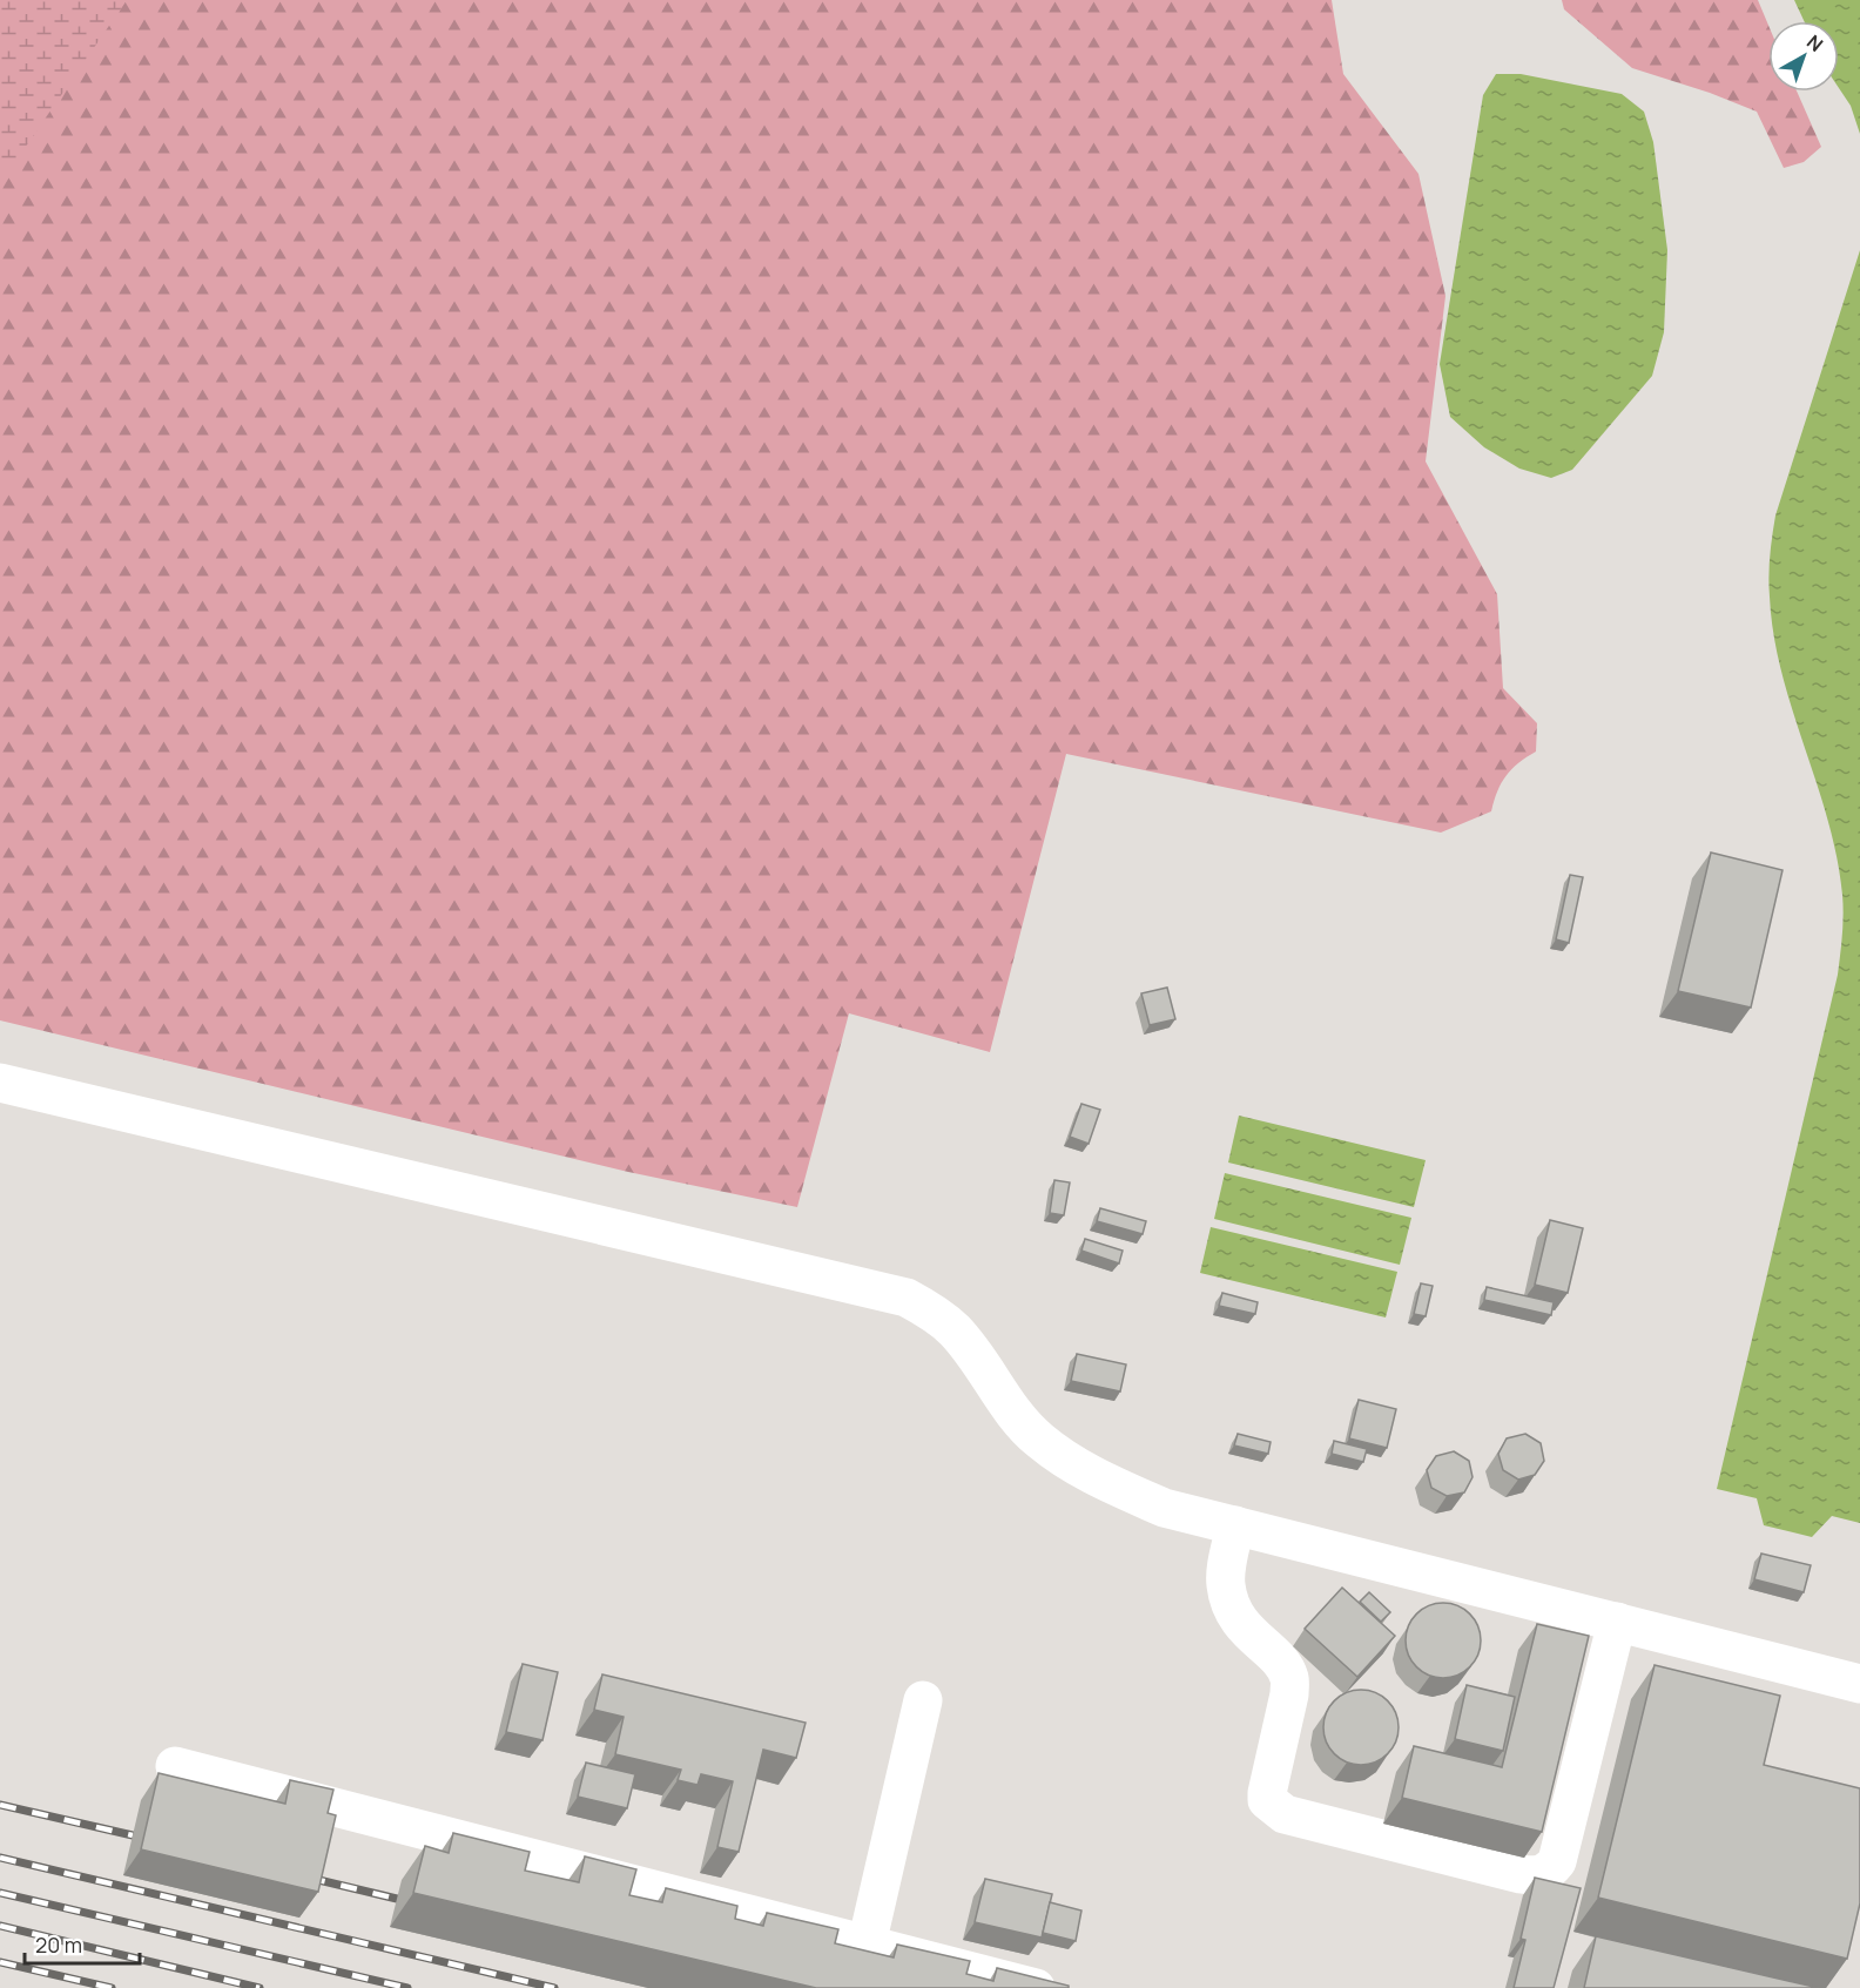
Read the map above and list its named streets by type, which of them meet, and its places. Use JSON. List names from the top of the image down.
{
  "scale_bar": "20 m",
  "north": "top right"
}
